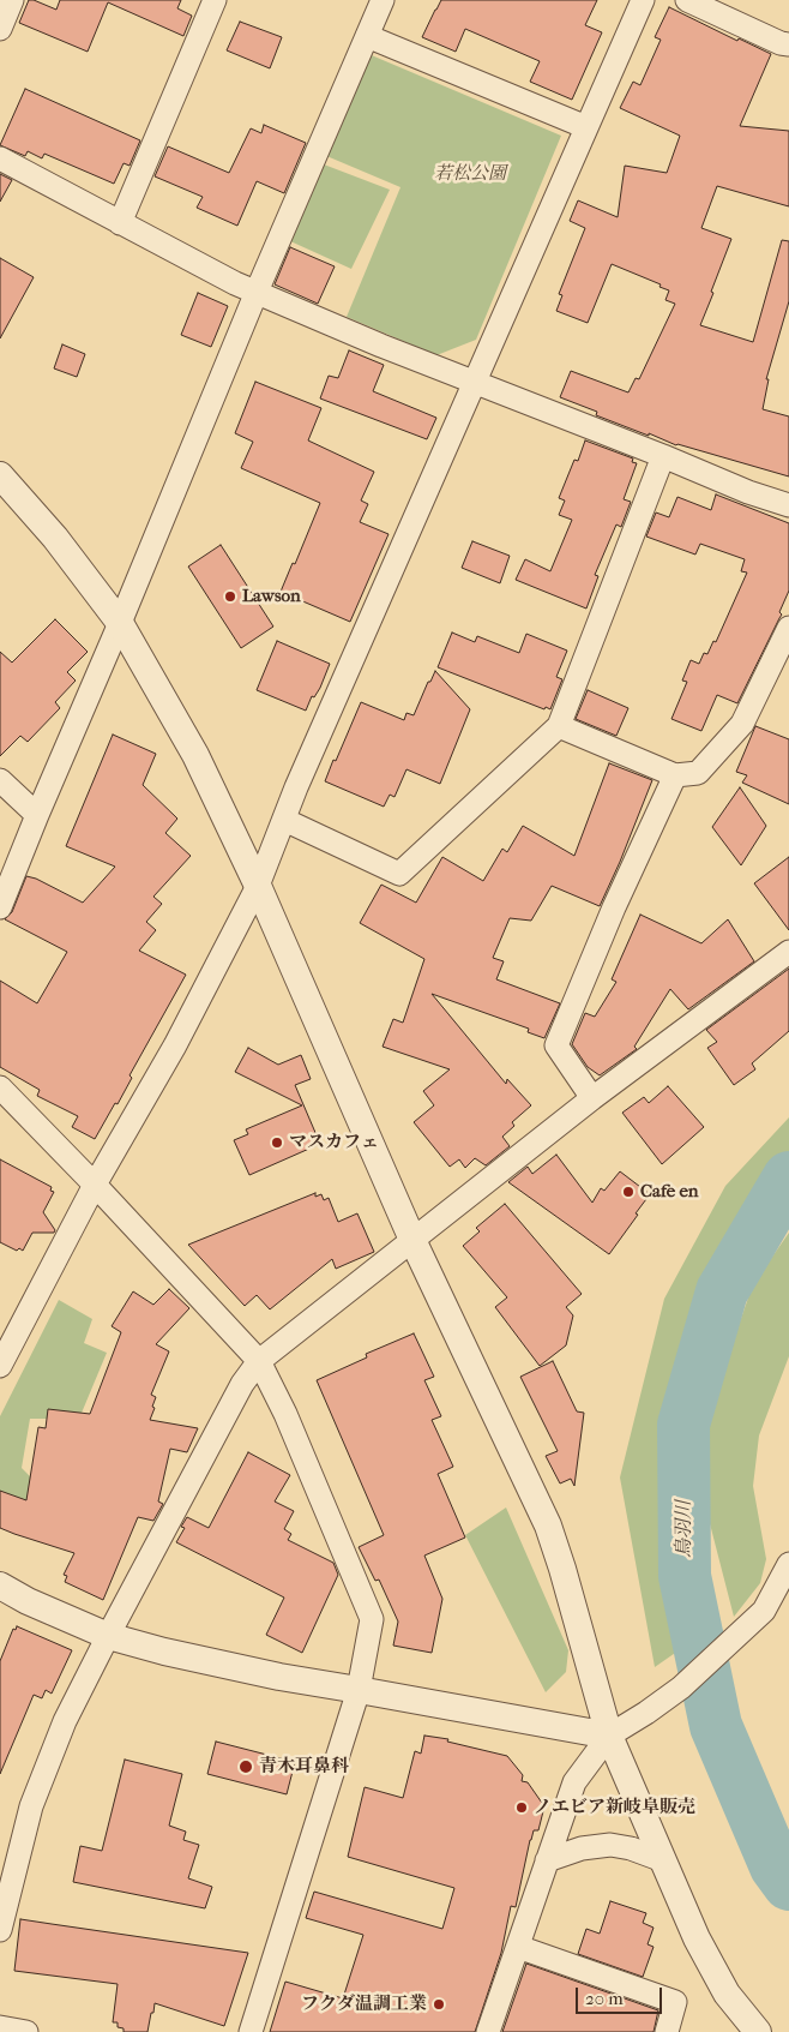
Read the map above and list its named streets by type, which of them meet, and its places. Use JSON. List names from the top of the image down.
{
  "water": ["鳥羽川"],
  "parks": ["若松公園"],
  "places": [
    "Lawson",
    "マスカフェ",
    "Cafe en",
    "青木耳鼻科",
    "ノエビア新岐阜販売",
    "フクダ温調工業"
  ],
  "scale_bar": "20 m"
}
